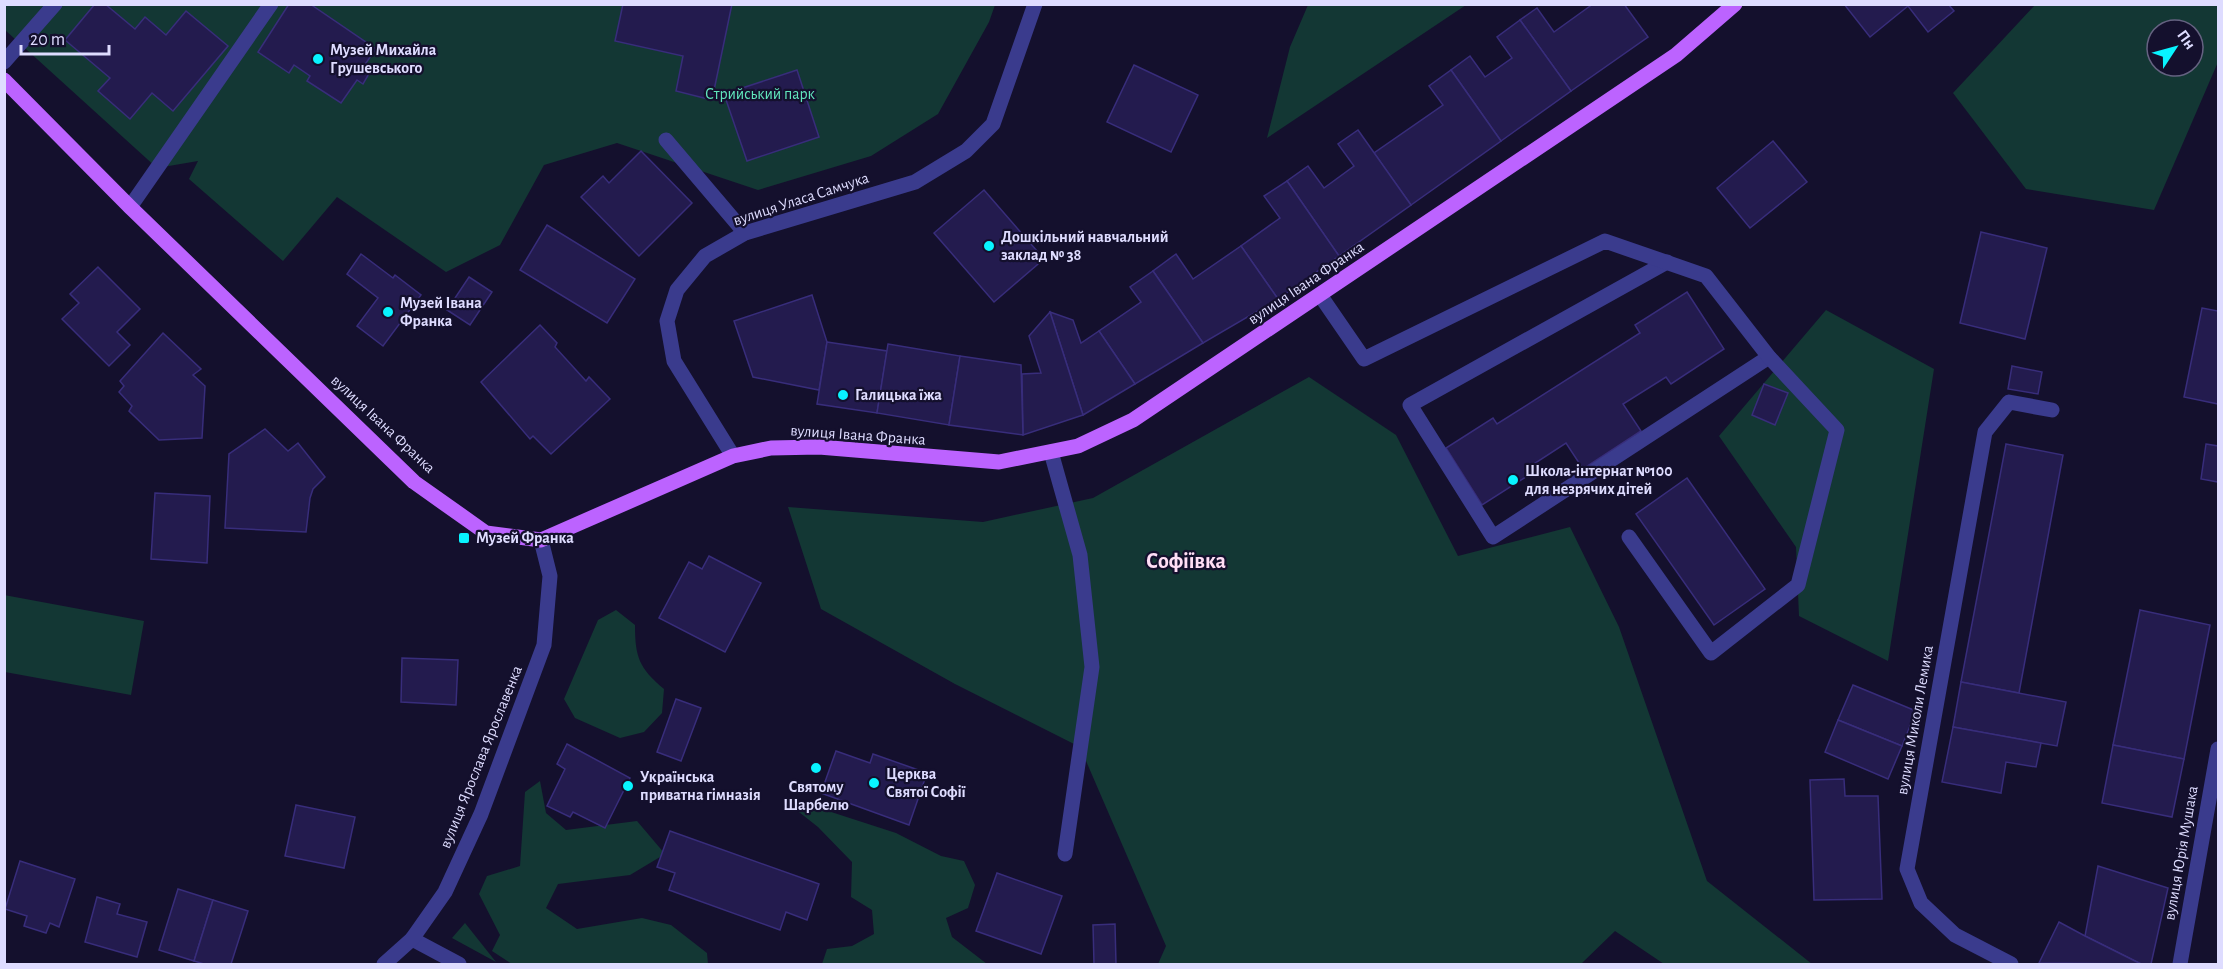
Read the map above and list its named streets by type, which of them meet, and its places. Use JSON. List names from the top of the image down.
{
  "streets": {
    "main road": ["вулиця Івана Франка"],
    "street": [
      "вулиця Уласа Самчука",
      "вулиця Миколи Лемика",
      "вулиця Ярослава Ярославенка",
      "вулиця Юрія Мушака"
    ]
  },
  "crossings": [
    ["вулиця Уласа Самчука", "вулиця Івана Франка"],
    ["вулиця Івана Франка", "вулиця Ярослава Ярославенка"]
  ],
  "districts": ["Софіївка"],
  "parks": ["Стрийський парк"],
  "places": {
    "other": [
      "Музей Михайла Грушевського",
      "Дошкільний навчальний заклад № 38",
      "Музей Івана Франка",
      "Галицька їжа",
      "Школа-інтернат №100 для незрячих дітей",
      "Святому Шарбелю",
      "Церква Святої Софії",
      "Українська приватна гімназія"
    ],
    "transit": ["Музей Франка"]
  },
  "scale_bar": "20 m",
  "north": "top right"
}
